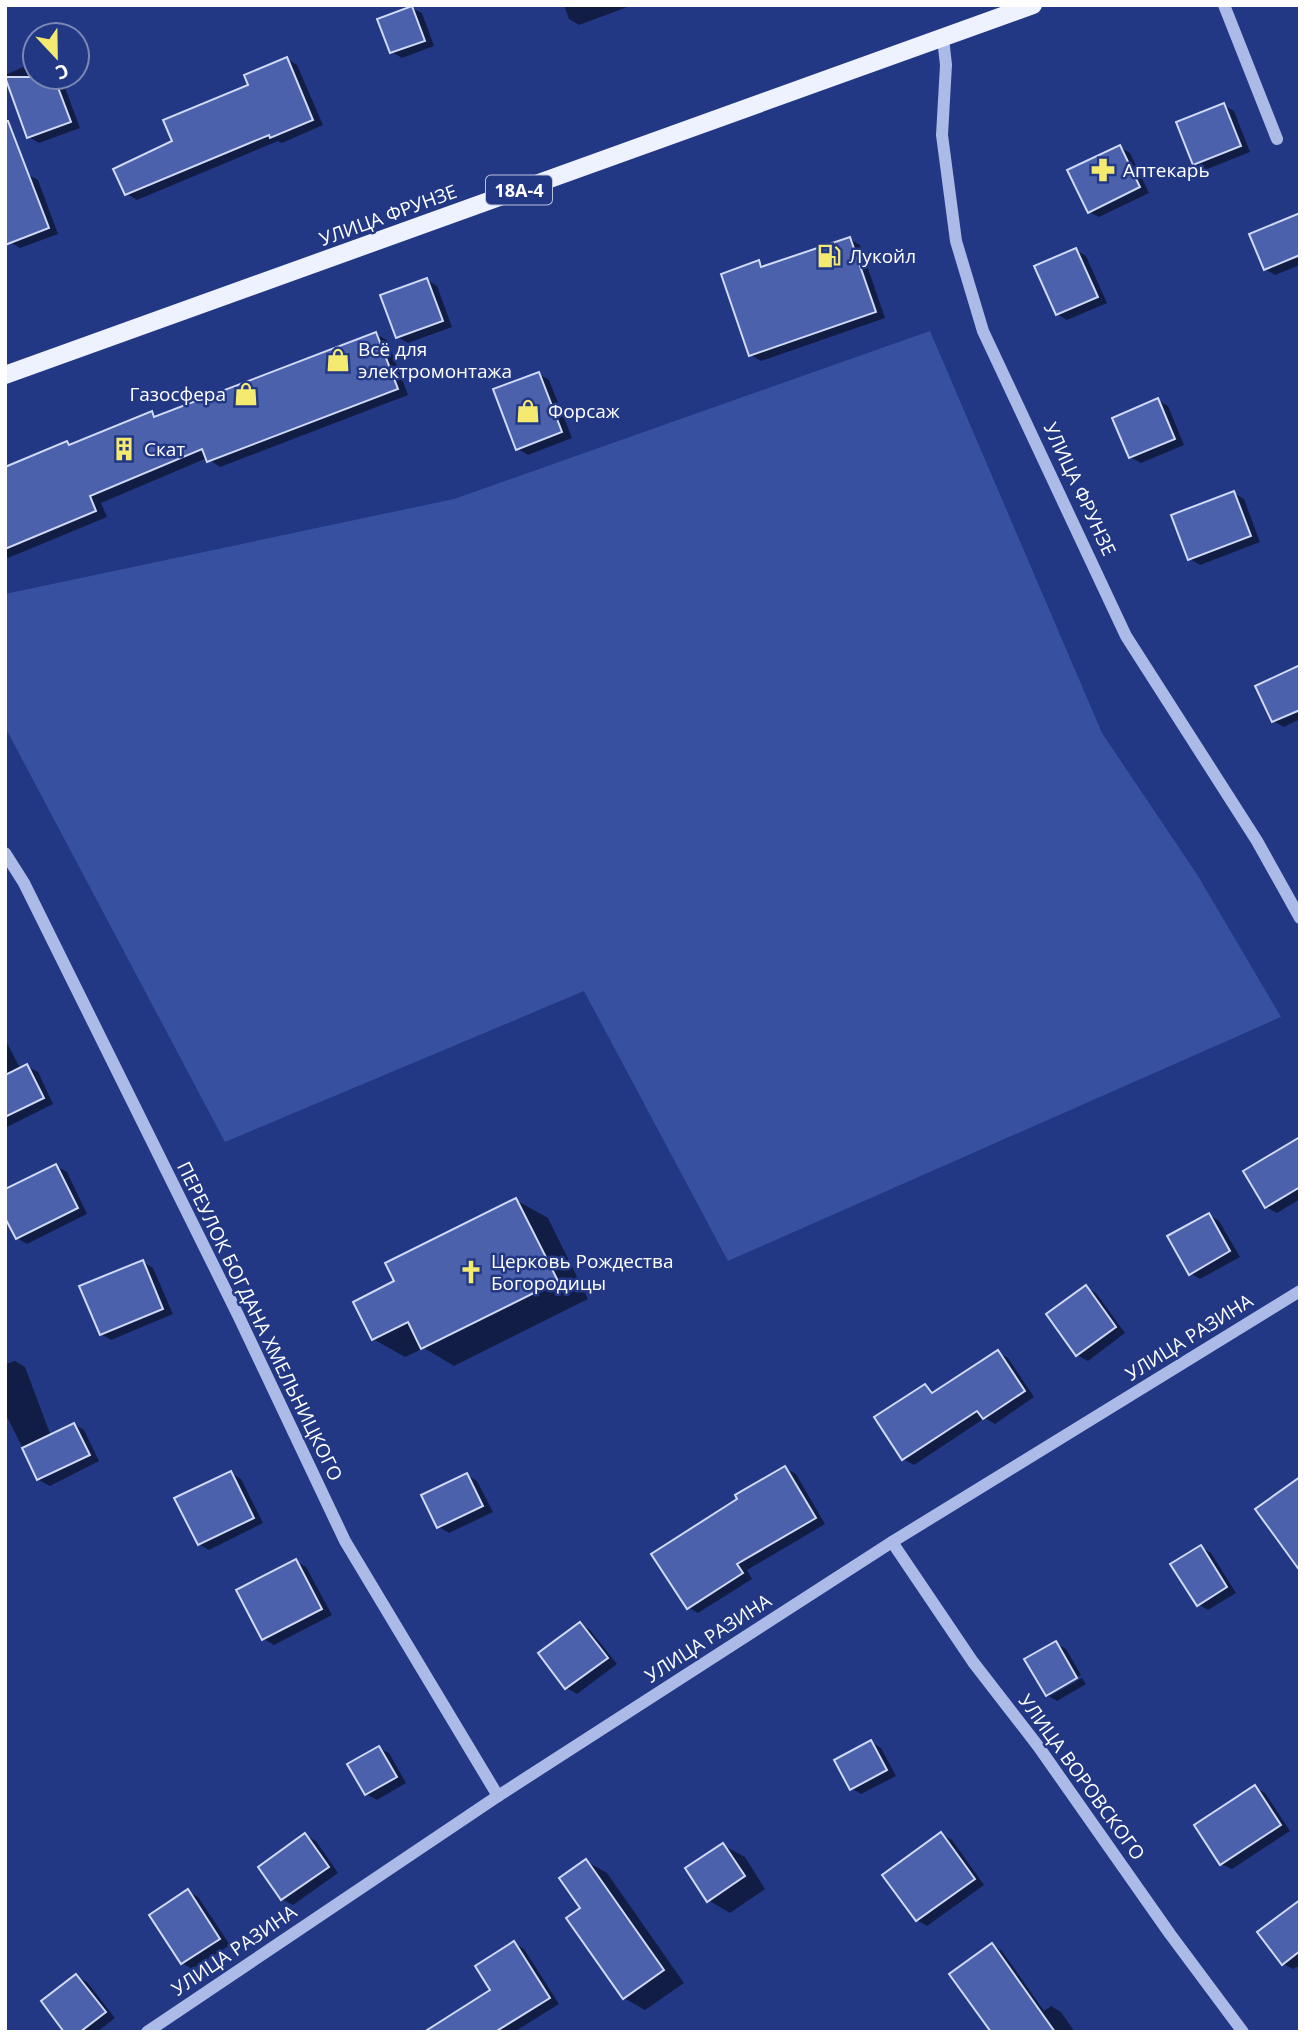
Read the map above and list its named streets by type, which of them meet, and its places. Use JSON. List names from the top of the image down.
{
  "streets": {
    "main road": ["18А-4", "УЛИЦА ФРУНЗЕ"],
    "street": ["ПЕРЕУЛОК БОГДАНА ХМЕЛЬНИЦКОГО", "УЛИЦА РАЗИНА", "УЛИЦА ВОРОВСКОГО"]
  },
  "crossings": [
    ["ПЕРЕУЛОК БОГДАНА ХМЕЛЬНИЦКОГО", "УЛИЦА РАЗИНА"],
    ["УЛИЦА РАЗИНА", "УЛИЦА ВОРОВСКОГО"]
  ],
  "places": {
    "pharmacy": ["Аптекарь"],
    "fuel station": ["Лукойл"],
    "shop": ["Всё для электромонтажа", "Газосфера", "Форсаж"],
    "building": ["Скат"],
    "church": ["Церковь Рождества Богородицы"]
  },
  "north": "bottom"
}
